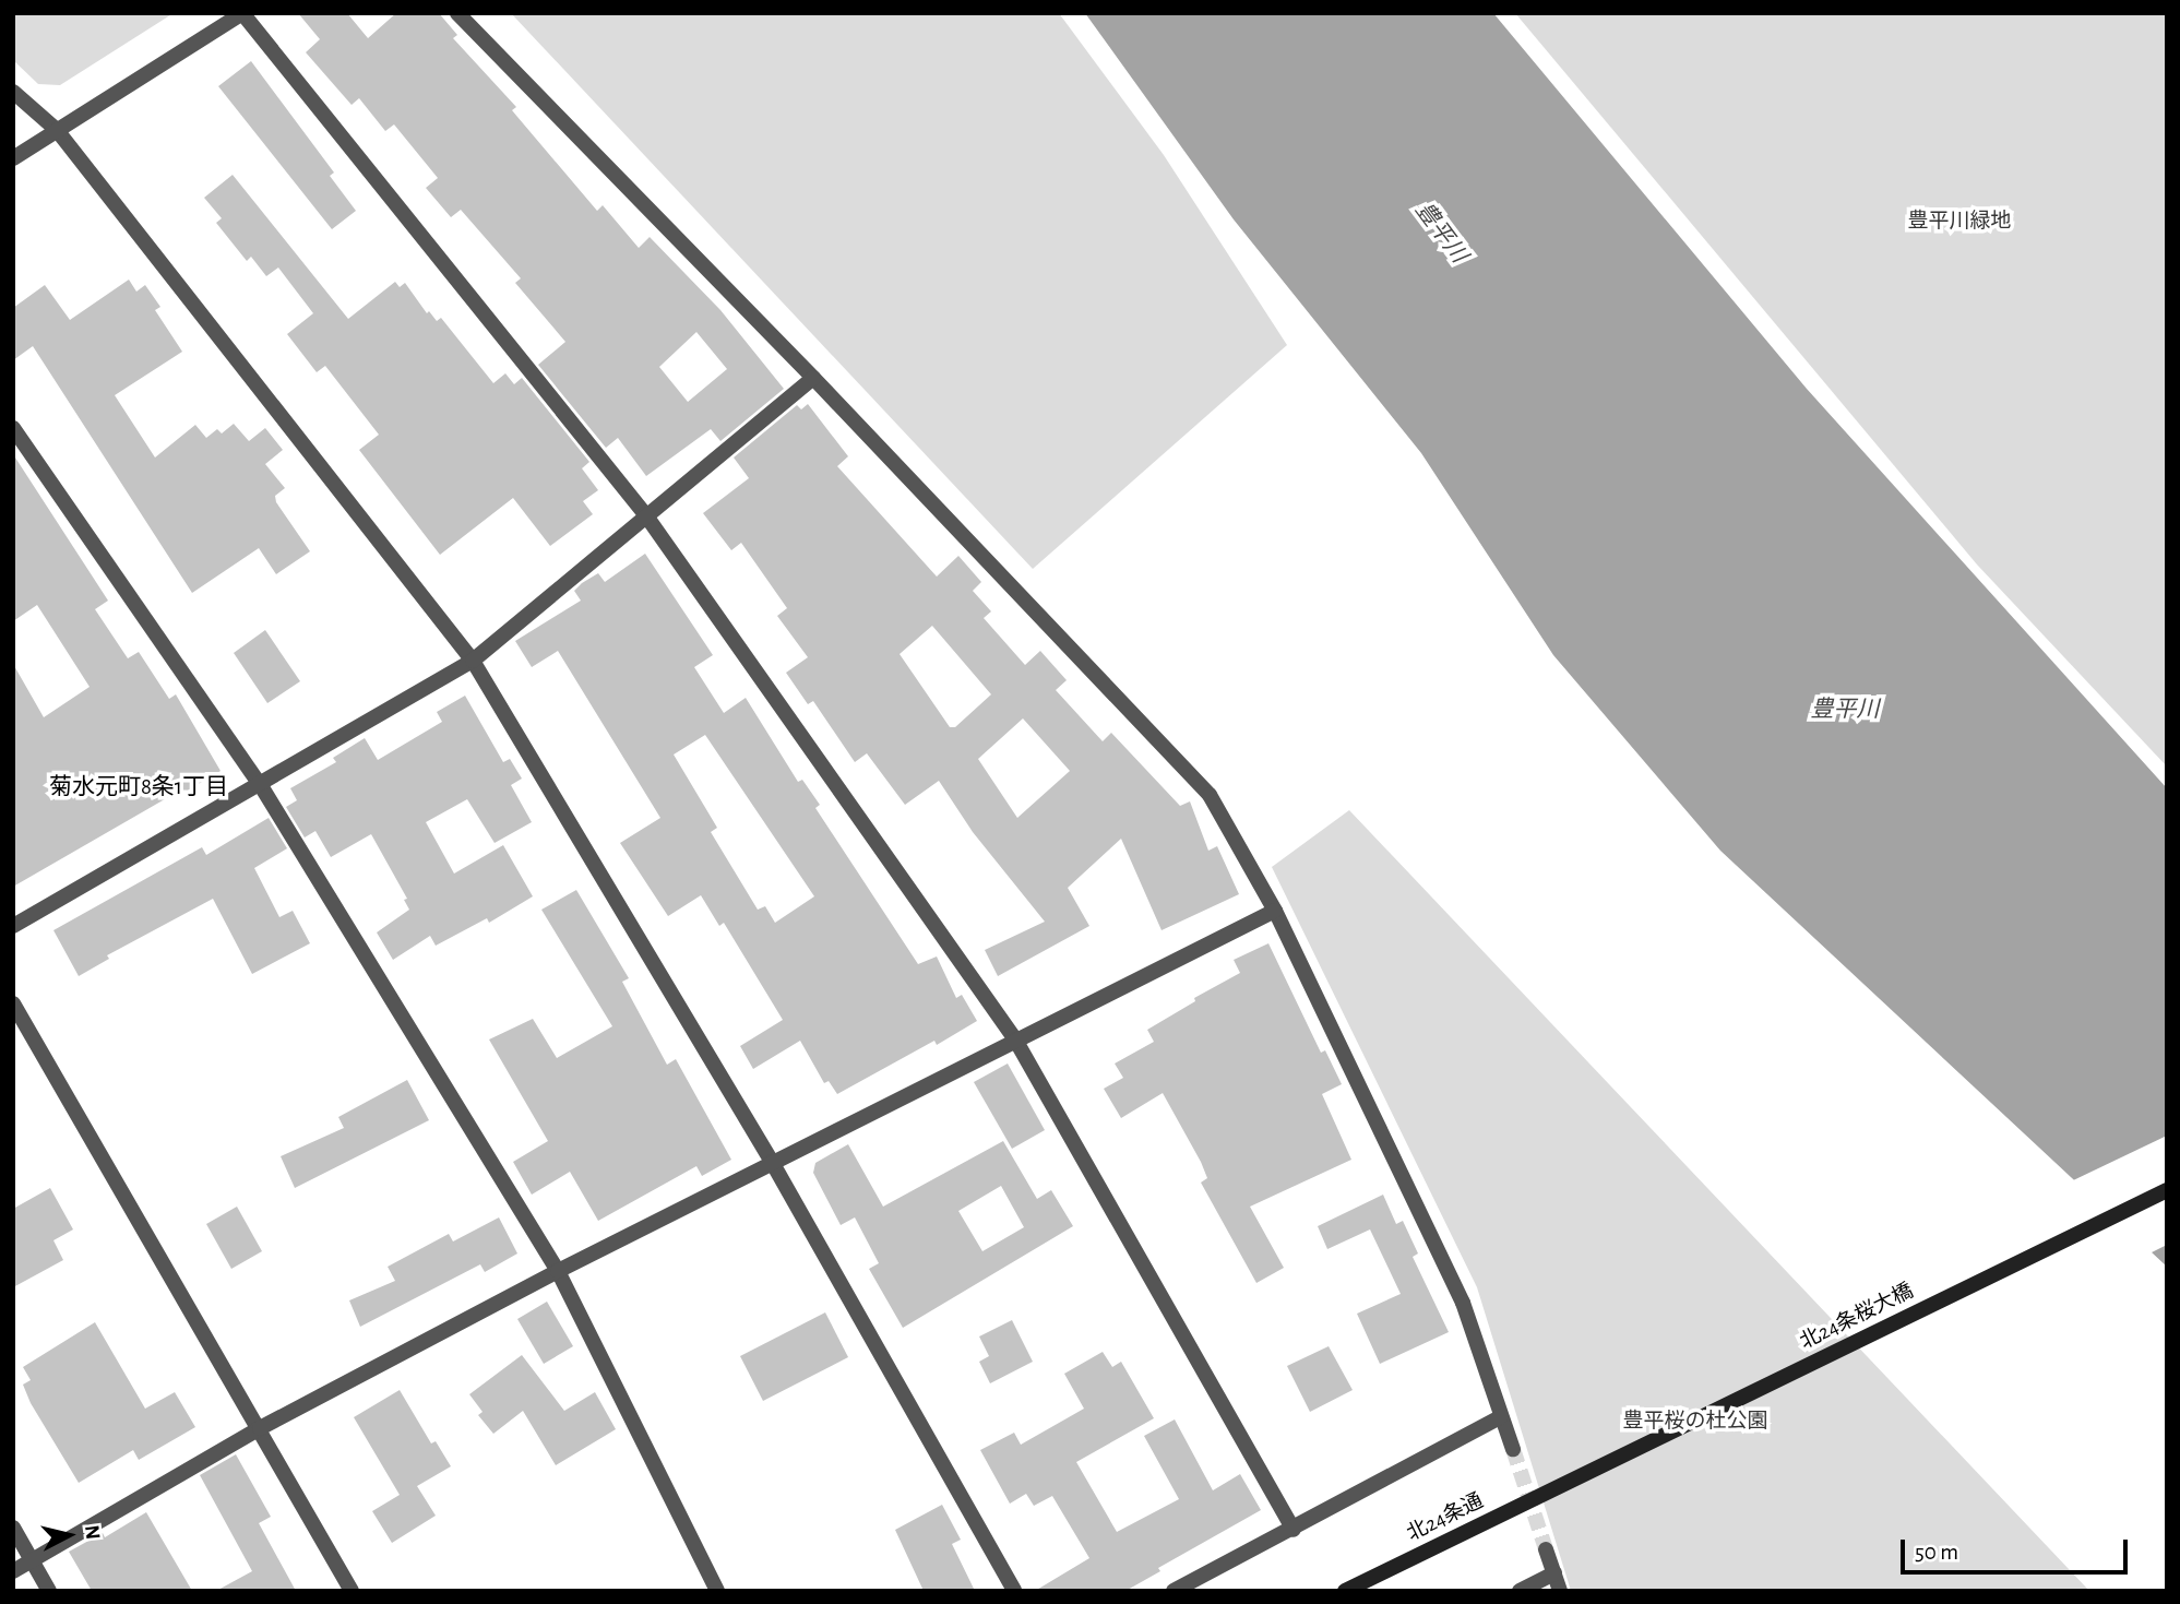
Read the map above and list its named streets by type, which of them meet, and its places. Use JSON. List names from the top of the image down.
{
  "streets": {
    "street": ["北24条桜大橋", "北24条通"]
  },
  "crossings": [
    ["北24条桜大橋", "北24条通"]
  ],
  "districts": ["菊水元町8条1丁目"],
  "water": ["豊平川"],
  "parks": ["豊平川緑地", "豊平桜の杜公園"],
  "scale_bar": "50 m",
  "north": "right"
}
